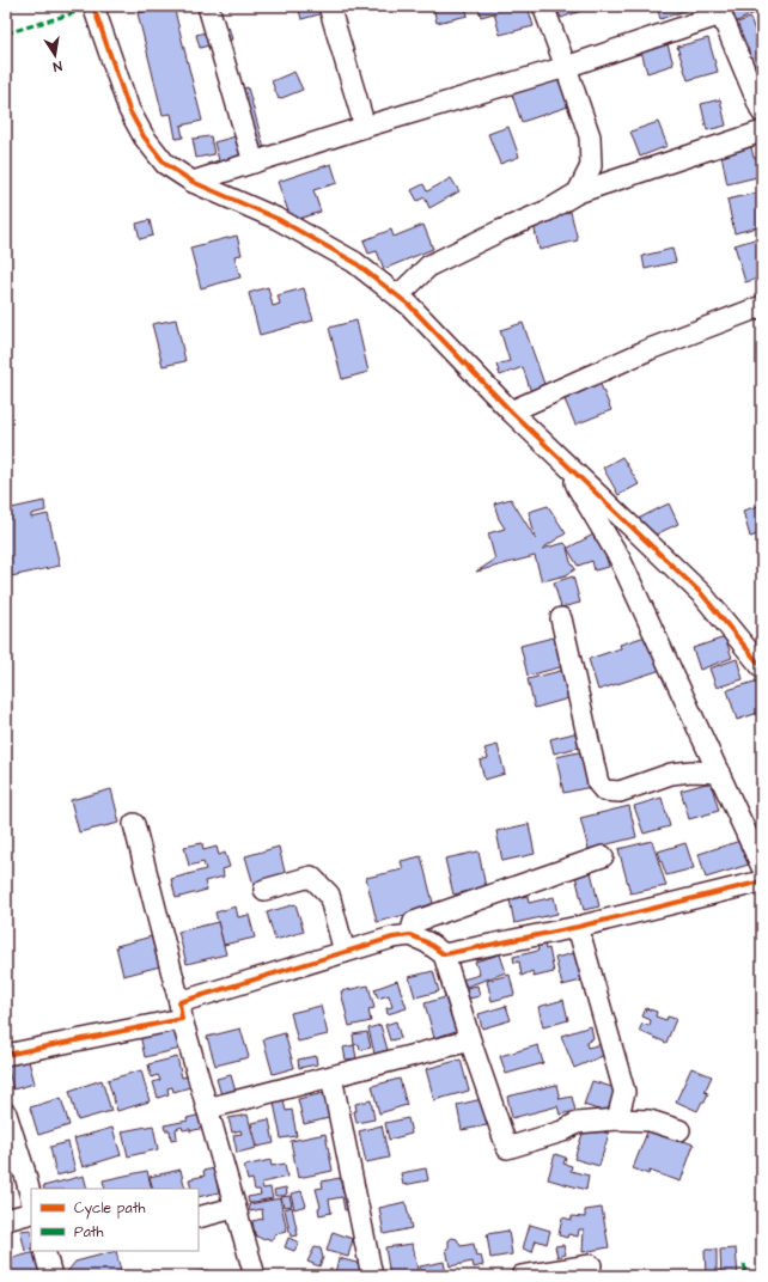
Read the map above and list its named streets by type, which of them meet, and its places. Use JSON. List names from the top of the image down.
{
  "legend": ["Cycle path", "Path"],
  "north": "bottom"
}
